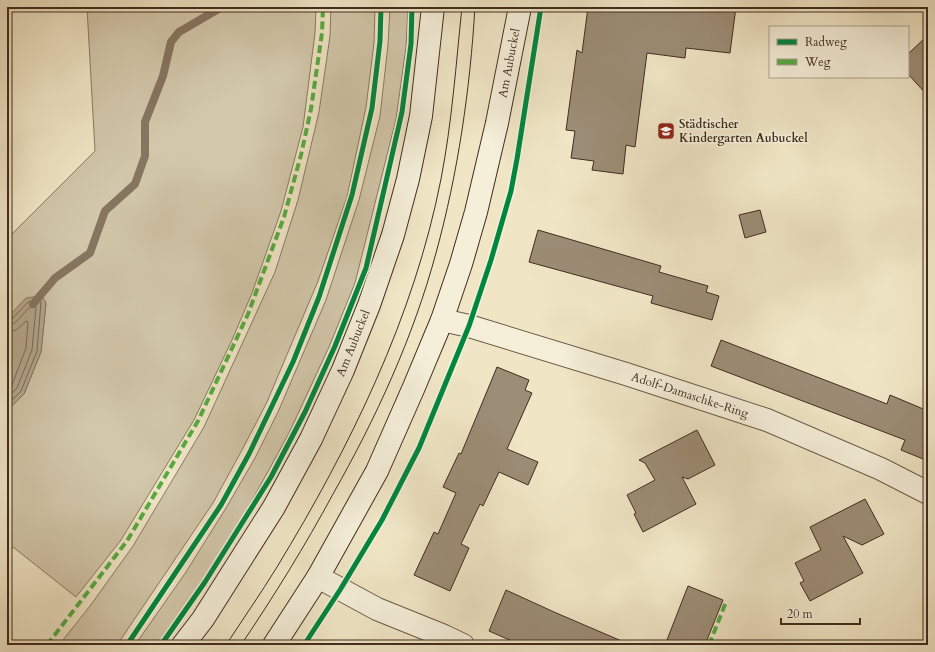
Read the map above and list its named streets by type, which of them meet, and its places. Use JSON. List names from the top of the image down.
{
  "streets": {
    "main road": ["Am Aubuckel", "Adolf-Damaschke-Ring"]
  },
  "crossings": [
    ["Am Aubuckel", "Adolf-Damaschke-Ring"]
  ],
  "places": {
    "school or university": ["Städtischer Kindergarten Aubuckel"]
  },
  "legend": ["Radweg", "Weg"],
  "scale_bar": "20 m"
}
